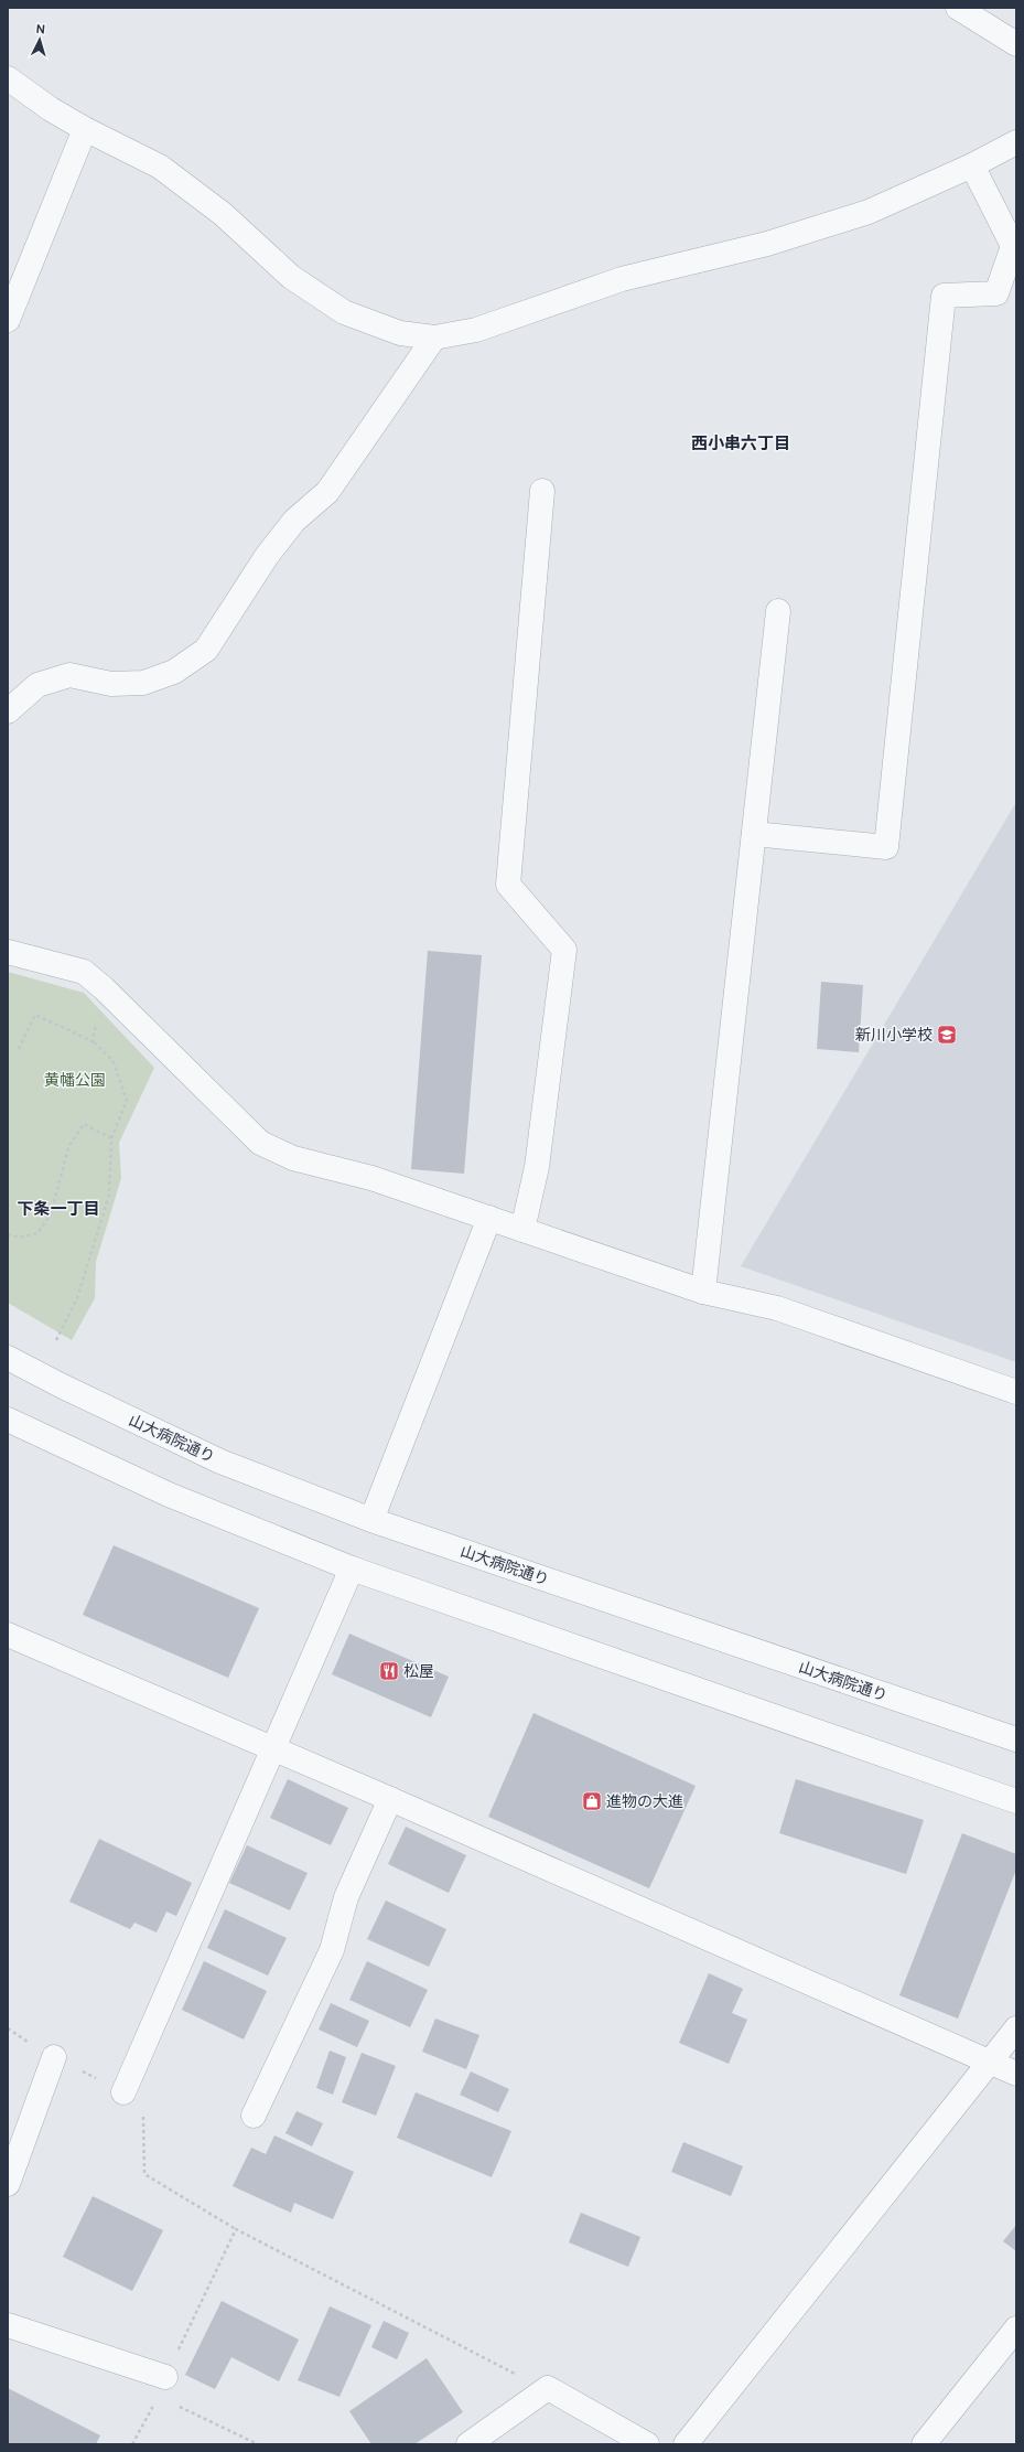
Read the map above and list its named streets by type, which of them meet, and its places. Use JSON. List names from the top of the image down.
{
  "streets": {
    "street": ["山大病院通り"]
  },
  "districts": ["西小串六丁目", "下条一丁目"],
  "parks": ["黄幡公園"],
  "places": {
    "school or university": ["新川小学校"],
    "restaurant": ["松屋"],
    "shop": ["進物の大進"]
  },
  "north": "top"
}
